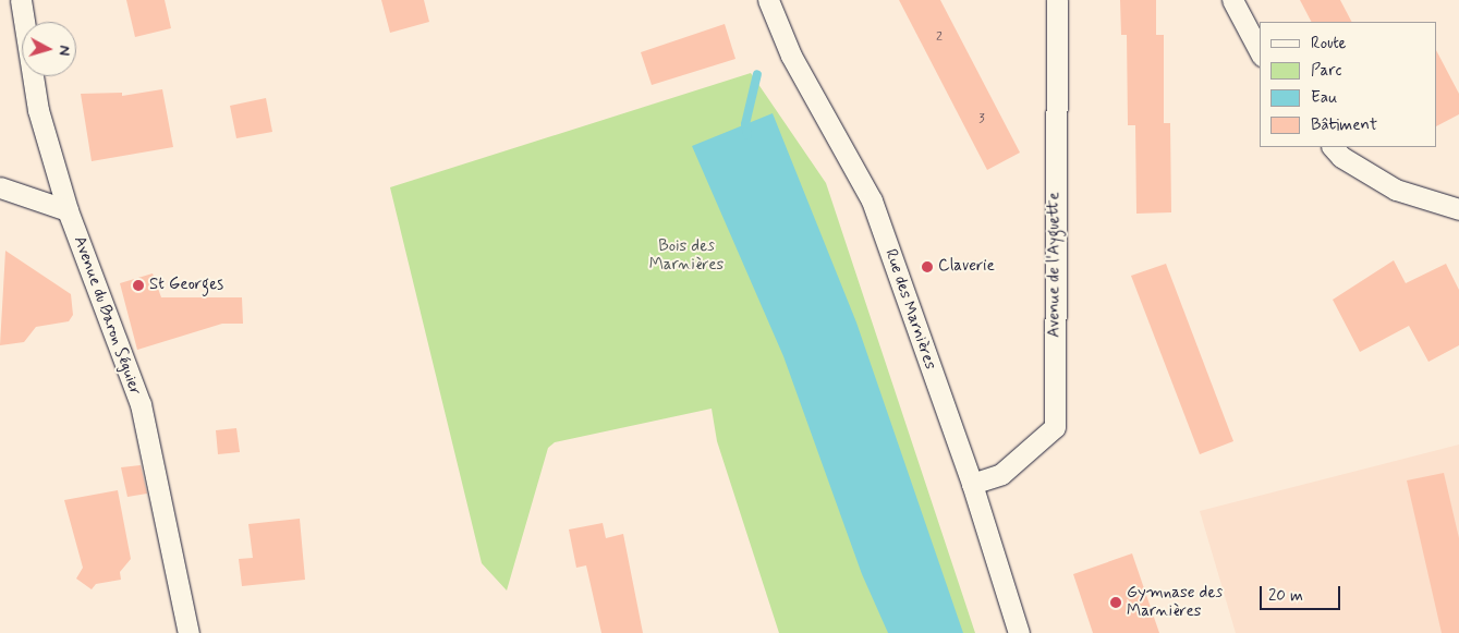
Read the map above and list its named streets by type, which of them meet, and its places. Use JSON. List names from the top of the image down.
{
  "streets": {
    "street": ["Avenue de l'Ayguette", "Rue des Marnières", "Avenue du Baron Séguier"]
  },
  "crossings": [
    ["Avenue de l'Ayguette", "Rue des Marnières"]
  ],
  "parks": ["Bois des Marnières"],
  "places": ["Claverie", "St Georges", "Gymnase des Marnières"],
  "house_numbers": ["2", "3"],
  "legend": [
    "Route",
    "Parc",
    "Eau",
    "Bâtiment"
  ],
  "scale_bar": "20 m",
  "north": "right"
}
